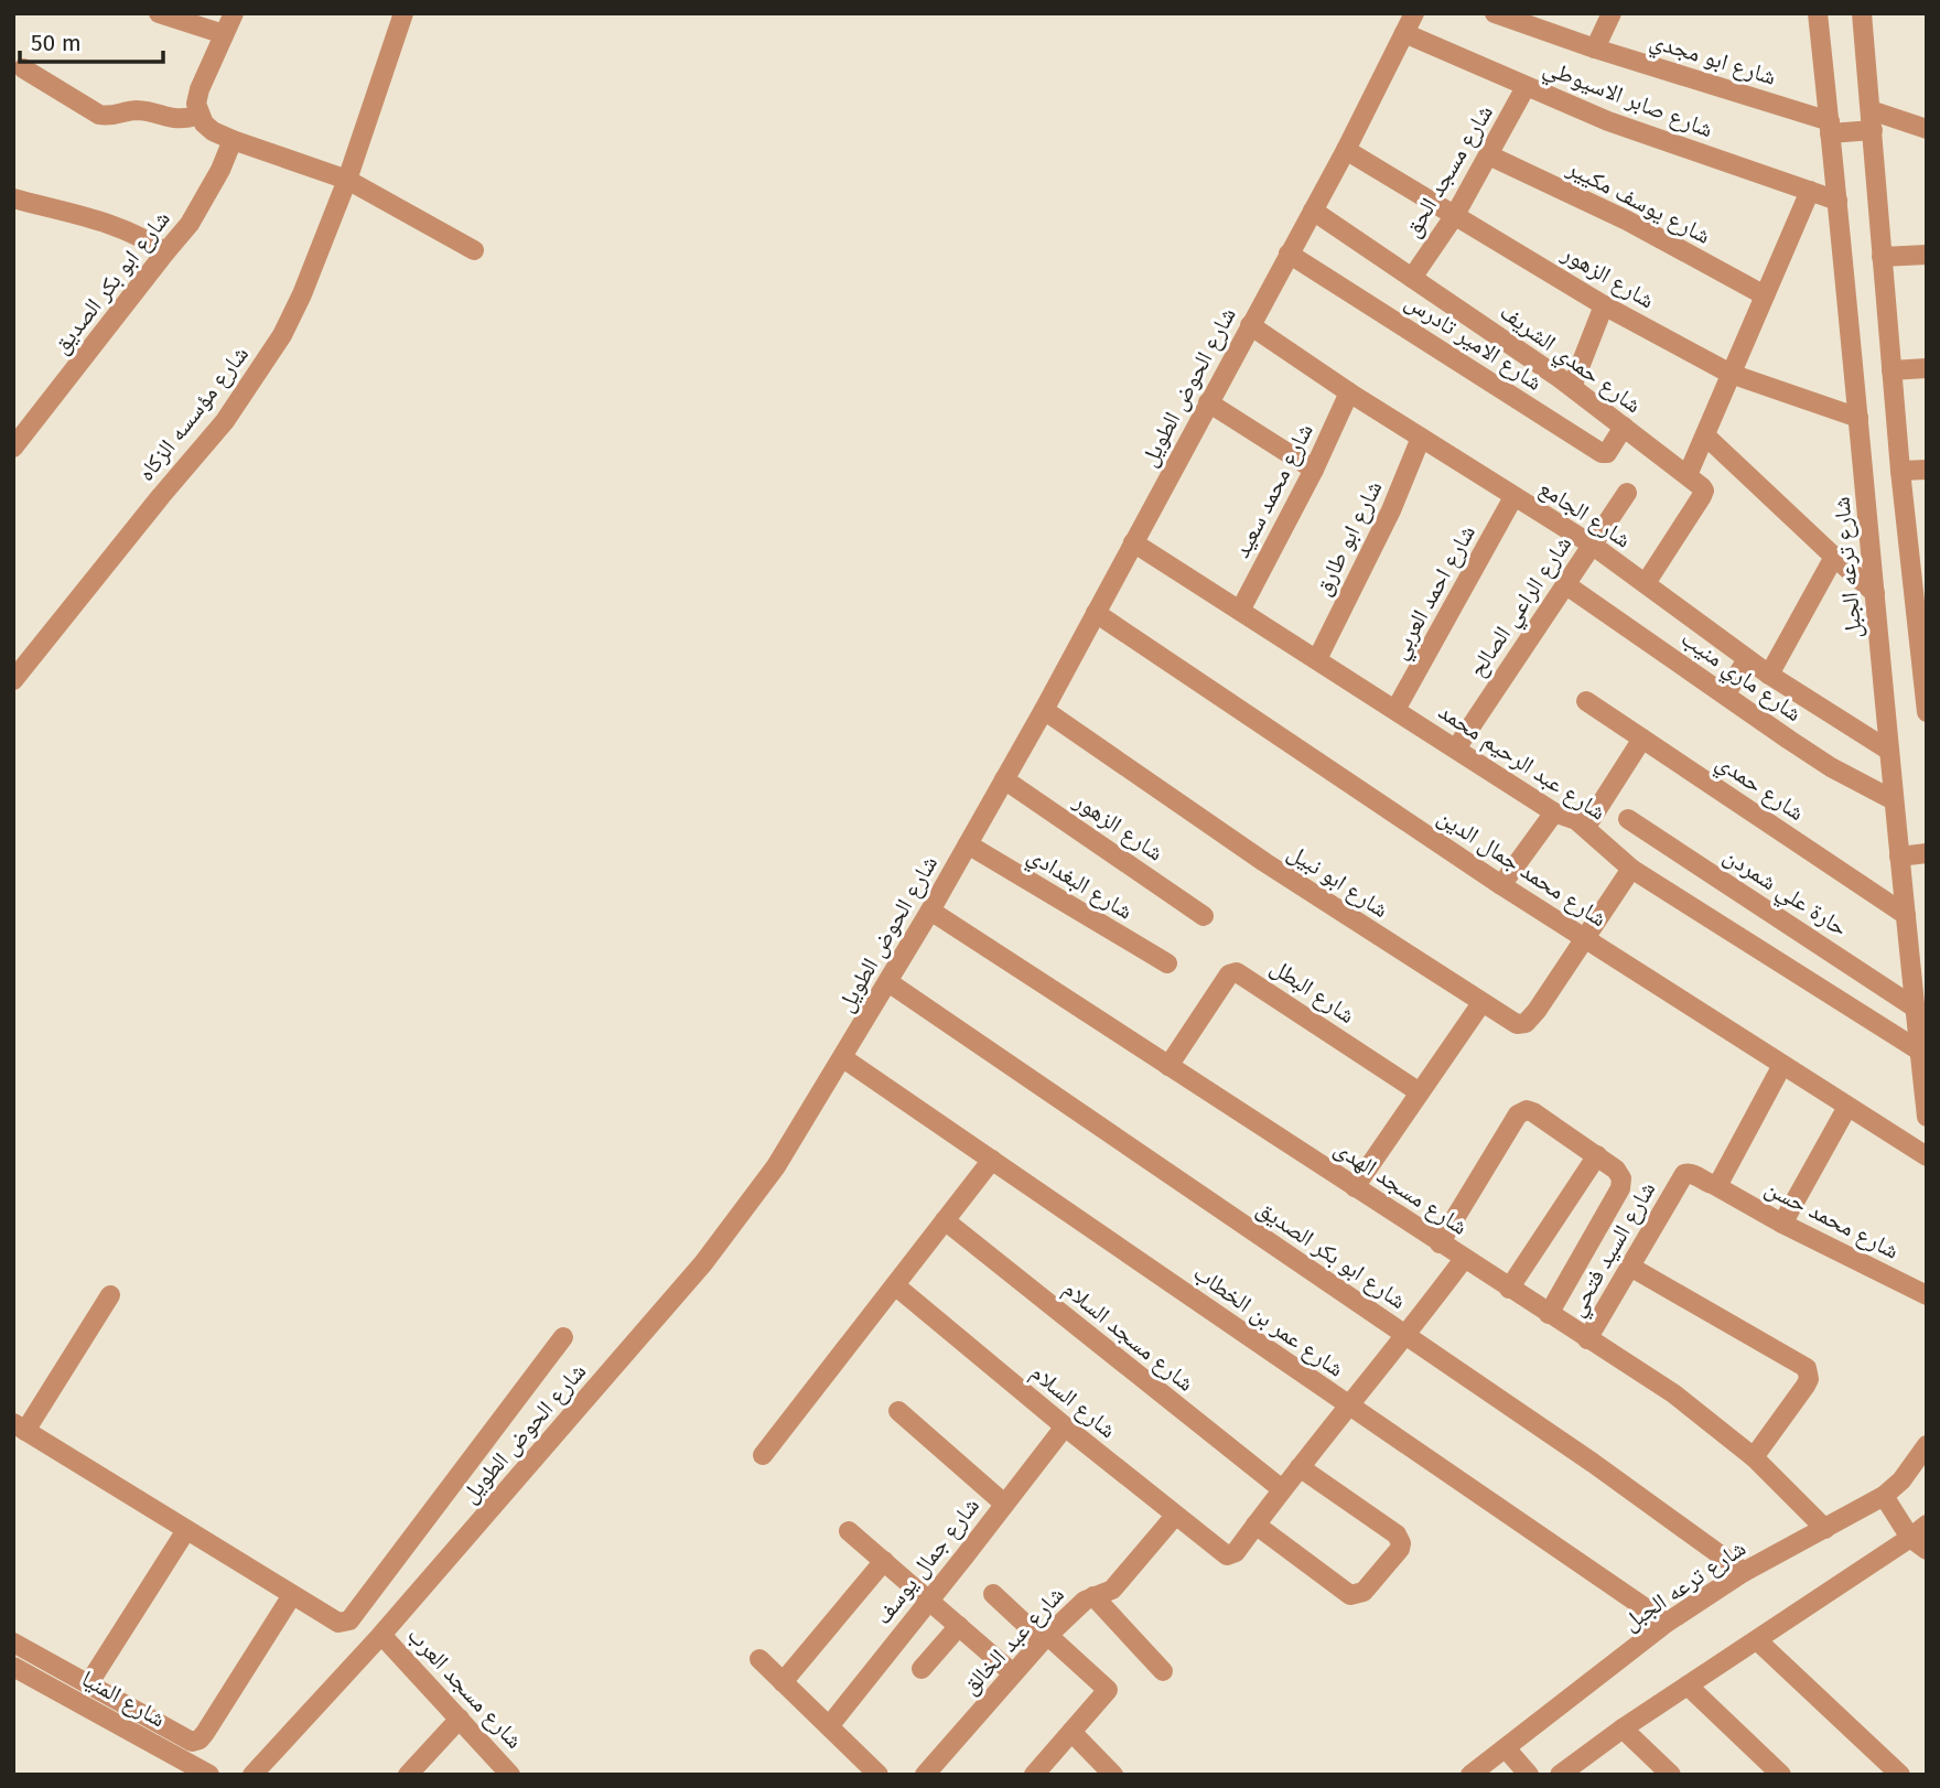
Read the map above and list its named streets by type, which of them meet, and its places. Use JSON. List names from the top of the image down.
{
  "streets": {
    "street": [
      "شارع ابو مجدي",
      "شارع صابر الاسيوطي",
      "شارع مسجد الحق",
      "شارع يوسف مكيير",
      "شارع الزهور",
      "شارع ابو بكر الصديق",
      "شارع الامير تادرس",
      "شارع حمدي الشريف",
      "شارع الحوض الطويل",
      "شارع مؤسسه الزكاه",
      "شارع محمد سعيد",
      "شارع الجامع",
      "شارع ابو طارق",
      "شارع ترعه الجبل",
      "شارع احمد العربي",
      "شارع الراعي الصالح",
      "شارع ماري منيب",
      "شارع عبد الرحيم محمد",
      "شارع حمدي",
      "شارع محمد جمال الدين",
      "شارع ابو نبيل",
      "شارع البغدادي",
      "حارة علي شمردن",
      "شارع البطل",
      "شارع مسجد الهدى",
      "شارع محمد حسن",
      "شارع السيد فتحي",
      "شارع عمر بن الخطاب",
      "شارع مسجد السلام",
      "شارع السلام",
      "شارع جمال يوسف",
      "شارع عبد الخالق",
      "شارع مسجد العرب",
      "شارع المنيا"
    ]
  },
  "crossings": [
    ["شارع ابو مجدي", "شارع ترعه الجبل"],
    ["شارع صابر الاسيوطي", "شارع مسجد الحق"],
    ["شارع صابر الاسيوطي", "شارع الحوض الطويل"],
    ["شارع صابر الاسيوطي", "شارع ترعه الجبل"],
    ["شارع مسجد الحق", "شارع يوسف مكيير"],
    ["شارع مسجد الحق", "شارع الزهور"],
    ["شارع مسجد الحق", "شارع حمدي الشريف"],
    ["شارع الزهور", "شارع الحوض الطويل"],
    ["شارع الزهور", "شارع ترعه الجبل"],
    ["شارع ابو بكر الصديق", "شارع الحوض الطويل"],
    ["شارع ابو بكر الصديق", "شارع ترعه الجبل"],
    ["شارع الامير تادرس", "شارع حمدي الشريف"],
    ["شارع الامير تادرس", "شارع الحوض الطويل"],
    ["شارع حمدي الشريف", "شارع الحوض الطويل"],
    ["شارع الحوض الطويل", "شارع الجامع"],
    ["شارع الحوض الطويل", "شارع عبد الرحيم محمد"],
    ["شارع الحوض الطويل", "شارع محمد جمال الدين"],
    ["شارع الحوض الطويل", "شارع ابو نبيل"],
    ["شارع الحوض الطويل", "شارع البغدادي"],
    ["شارع الحوض الطويل", "شارع مسجد الهدى"],
    ["شارع الحوض الطويل", "شارع عمر بن الخطاب"],
    ["شارع الحوض الطويل", "شارع مسجد العرب"],
    ["شارع محمد سعيد", "شارع الجامع"],
    ["شارع محمد سعيد", "شارع عبد الرحيم محمد"],
    ["شارع الجامع", "شارع ابو طارق"],
    ["شارع الجامع", "شارع ترعه الجبل"],
    ["شارع الجامع", "شارع احمد العربي"],
    ["شارع الجامع", "شارع الراعي الصالح"],
    ["شارع ابو طارق", "شارع عبد الرحيم محمد"],
    ["شارع ترعه الجبل", "شارع ماري منيب"],
    ["شارع ترعه الجبل", "شارع عبد الرحيم محمد"],
    ["شارع ترعه الجبل", "شارع حمدي"],
    ["شارع ترعه الجبل", "حارة علي شمردن"],
    ["شارع ترعه الجبل", "شارع مسجد الهدى"],
    ["شارع ترعه الجبل", "شارع عمر بن الخطاب"],
    ["شارع احمد العربي", "شارع عبد الرحيم محمد"],
    ["شارع الراعي الصالح", "شارع ماري منيب"],
    ["شارع الراعي الصالح", "شارع عبد الرحيم محمد"],
    ["شارع محمد جمال الدين", "شارع ابو نبيل"],
    ["شارع البطل", "شارع مسجد الهدى"],
    ["شارع مسجد الهدى", "شارع السيد فتحي"],
    ["شارع محمد حسن", "شارع السيد فتحي"],
    ["شارع السلام", "شارع جمال يوسف"],
    ["شارع السلام", "شارع عبد الخالق"]
  ],
  "scale_bar": "50 m"
}
